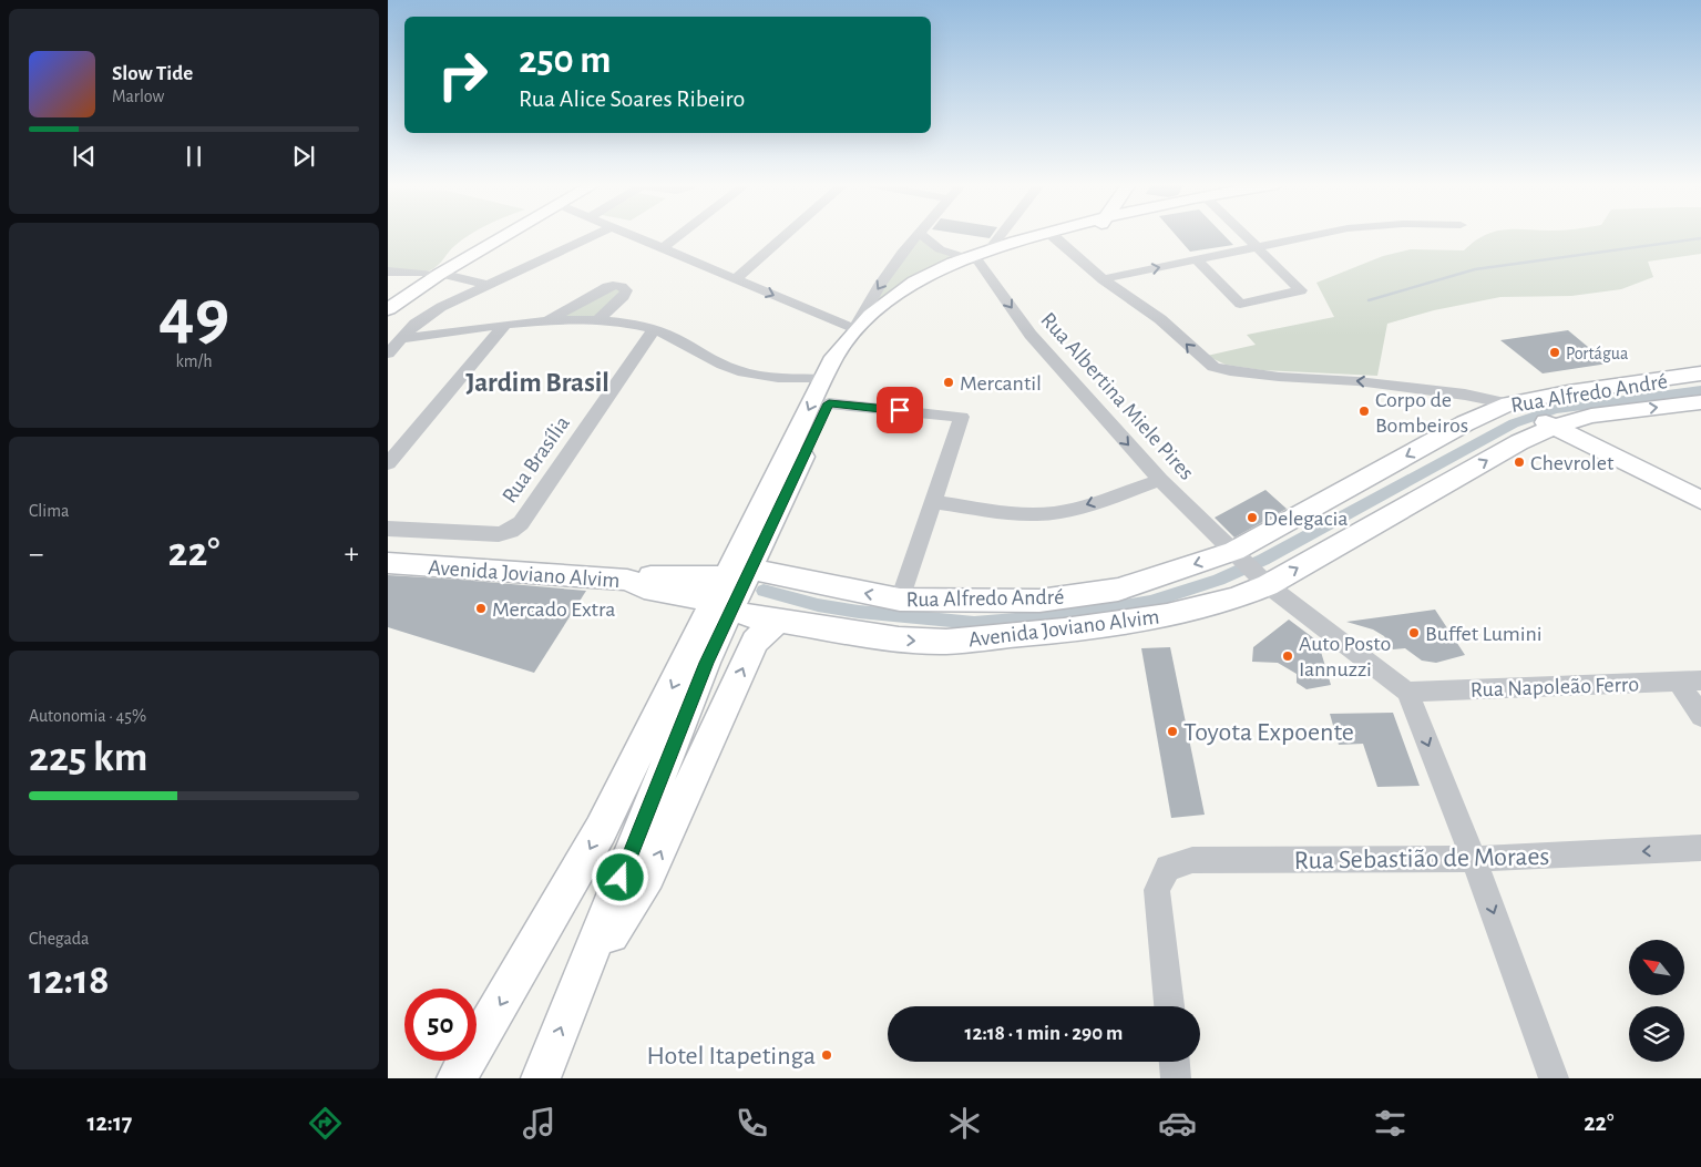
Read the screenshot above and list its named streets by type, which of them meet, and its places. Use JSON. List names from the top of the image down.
{
  "streets": {
    "main road": ["Rua Alfredo André", "Avenida Joviano Alvim"],
    "street": [
      "Rua Albertina Miele Pires",
      "Rua Brasília",
      "Rua Napoleão Ferro",
      "Rua Sebastião de Moraes"
    ]
  },
  "crossings": [
    ["Rua Alfredo André", "Rua Albertina Miele Pires"],
    ["Rua Alfredo André", "Avenida Joviano Alvim"],
    ["Rua Albertina Miele Pires", "Avenida Joviano Alvim"],
    ["Rua Albertina Miele Pires", "Rua Napoleão Ferro"]
  ],
  "one_way": ["Rua Alfredo André", "Rua Albertina Miele Pires", "Avenida Joviano Alvim"],
  "districts": ["Jardim Brasil"],
  "places": [
    "Portágua",
    "Mercantil",
    "Corpo de Bombeiros",
    "Chevrolet",
    "Delegacia",
    "Mercado Extra",
    "Buffet Lumini",
    "Auto Posto Iannuzzi",
    "Toyota Expoente",
    "Hotel Itapetinga"
  ],
  "north": "top left",
  "page": {
    "turn": ["250 m", "Rua Alice Soares Ribeiro"],
    "song": ["Slow Tide", "Marlow"],
    "tile": [
      ["49", "km/h"],
      "Clima",
      ["Autonomia · 45%", "225 km"],
      ["Chegada", "12:18"]
    ],
    "heat": ["−", "22°", "+"],
    "limit": "50",
    "trip": "12:18 · 1 min · 290 m",
    "tabs": ["12:17", "22°"]
  }
}
